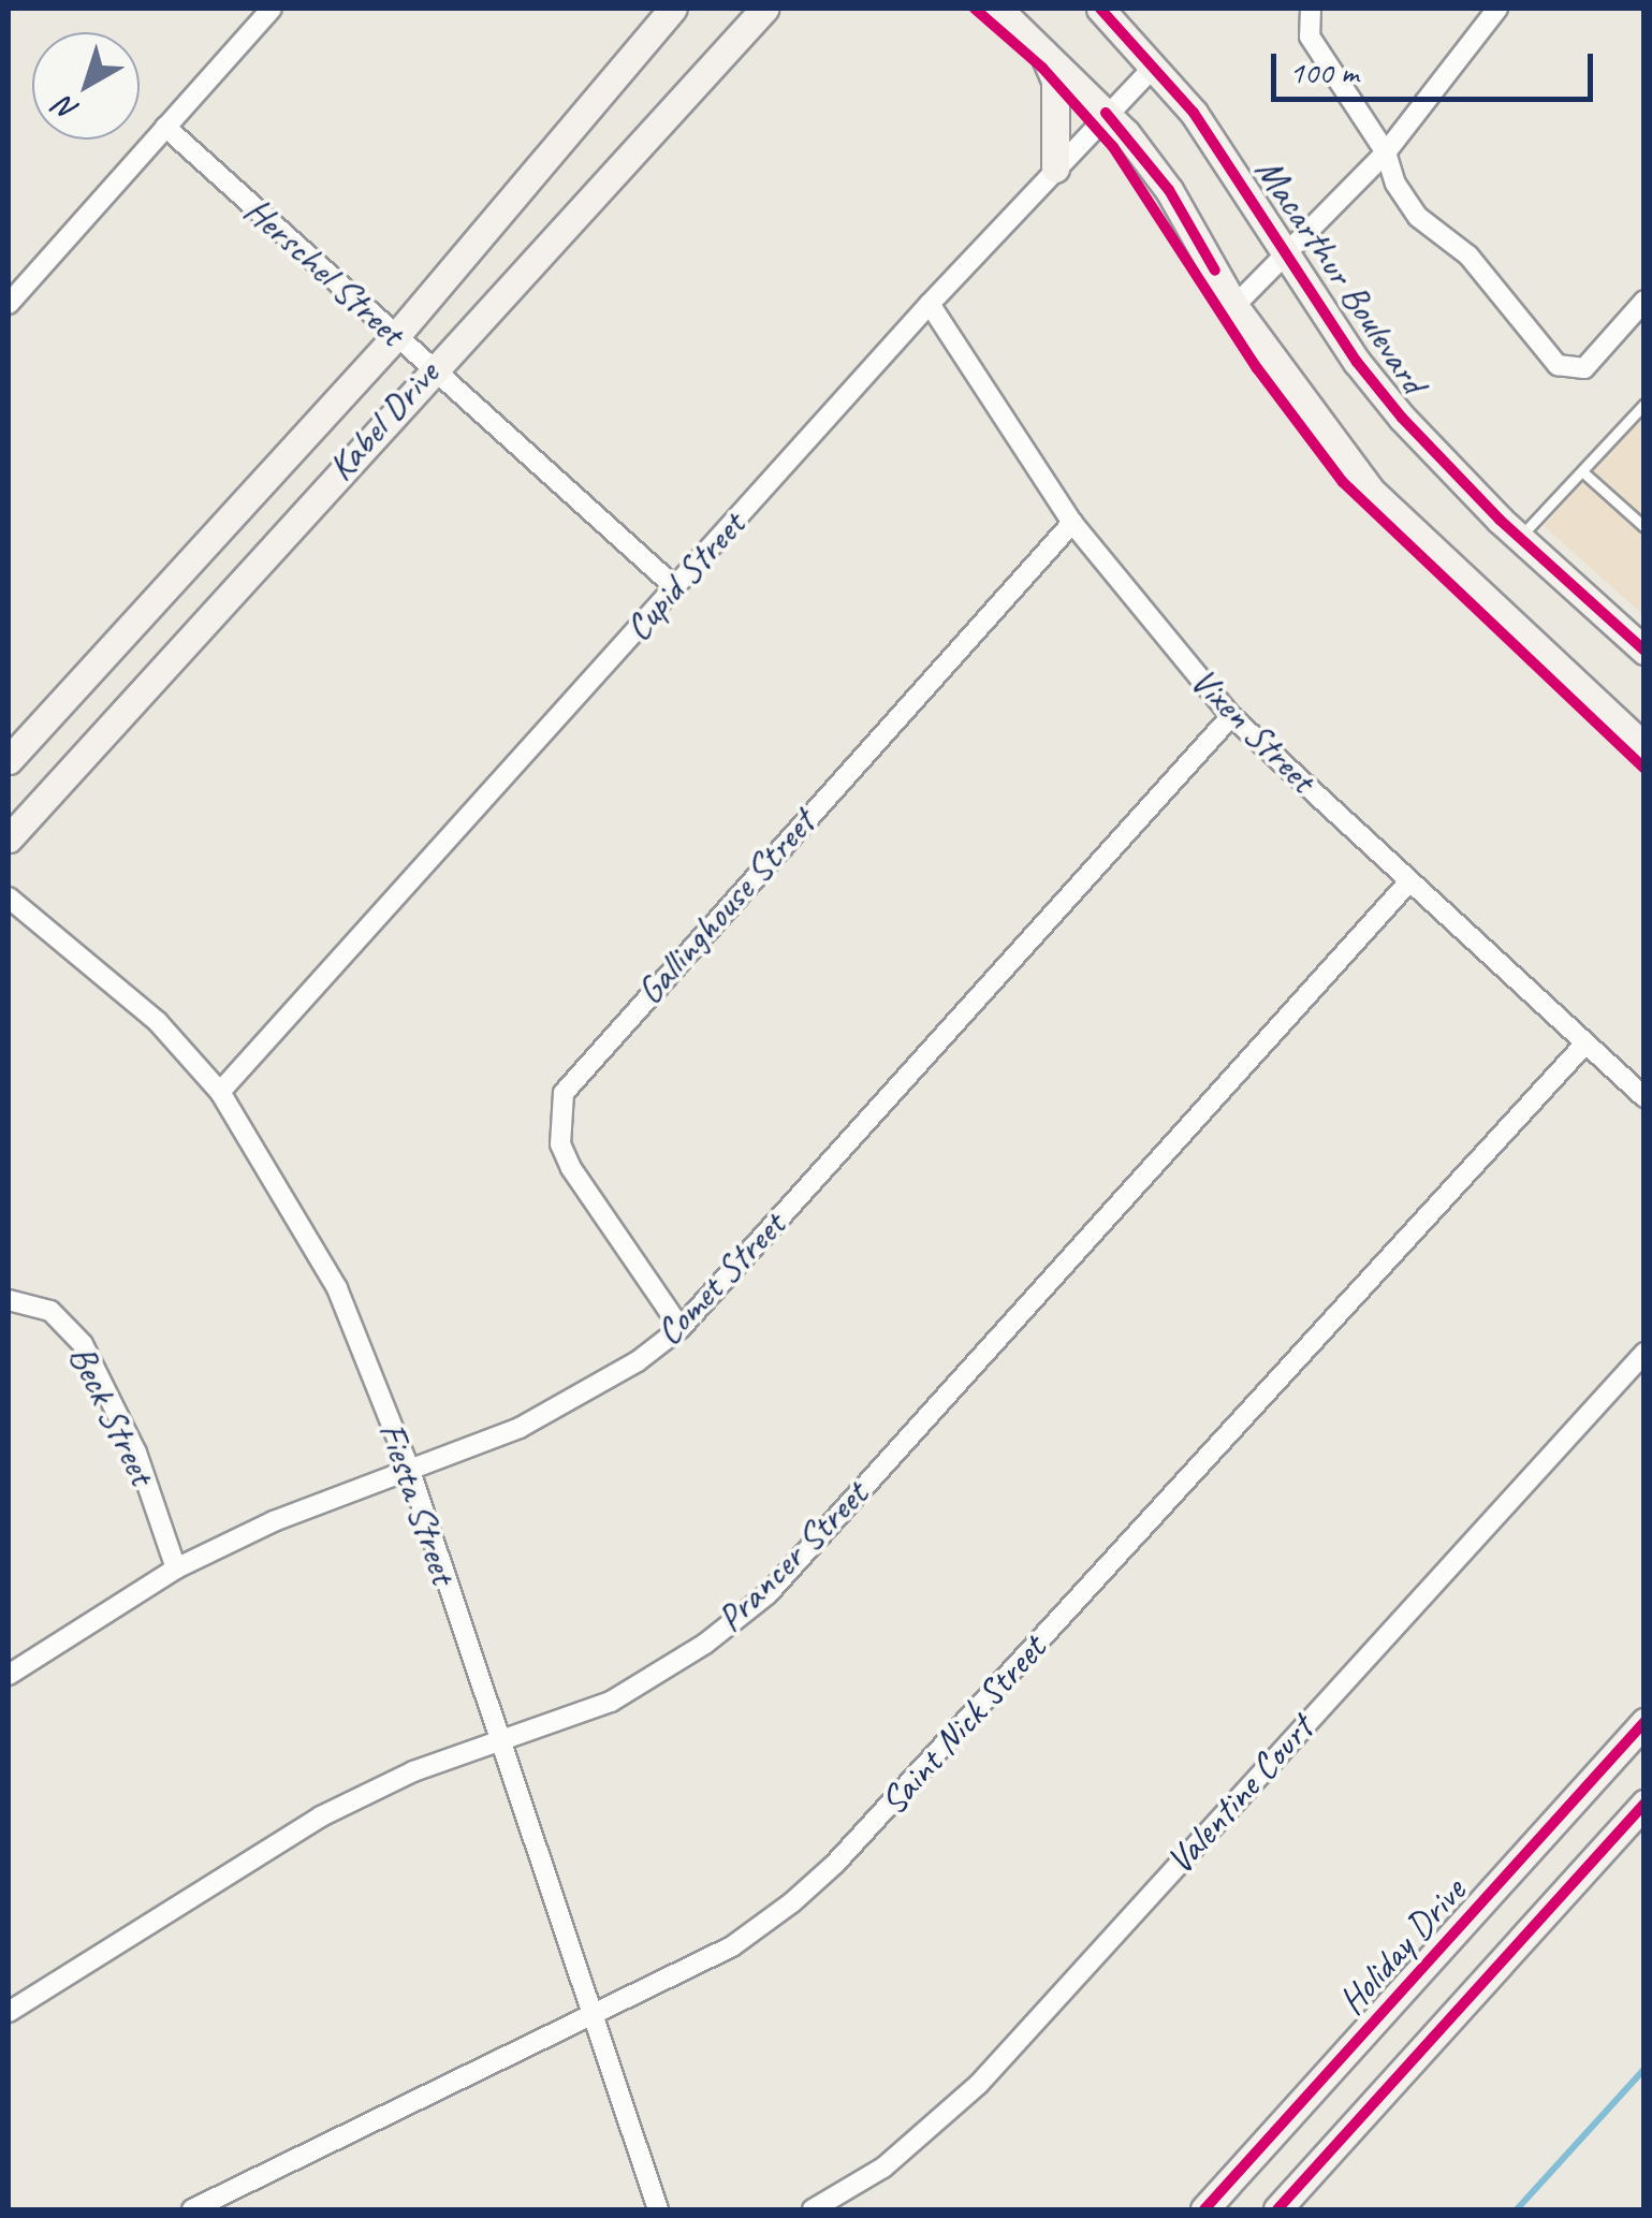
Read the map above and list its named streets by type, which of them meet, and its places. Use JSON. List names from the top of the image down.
{
  "streets": {
    "street": [
      "Herschel Street",
      "Macarthur Boulevard",
      "Kabel Drive",
      "Cupid Street",
      "Vixen Street",
      "Gallinghouse Street",
      "Comet Street",
      "Beck Street",
      "Fiesta Street",
      "Prancer Street",
      "Saint Nick Street",
      "Valentine Court",
      "Holiday Drive"
    ]
  },
  "crossings": [
    ["Herschel Street", "Kabel Drive"],
    ["Herschel Street", "Cupid Street"],
    ["Macarthur Boulevard", "Cupid Street"],
    ["Cupid Street", "Vixen Street"],
    ["Cupid Street", "Fiesta Street"],
    ["Vixen Street", "Gallinghouse Street"],
    ["Vixen Street", "Comet Street"],
    ["Vixen Street", "Prancer Street"],
    ["Vixen Street", "Saint Nick Street"],
    ["Gallinghouse Street", "Comet Street"],
    ["Comet Street", "Beck Street"],
    ["Comet Street", "Fiesta Street"],
    ["Fiesta Street", "Prancer Street"],
    ["Fiesta Street", "Saint Nick Street"]
  ],
  "scale_bar": "100 m",
  "north": "bottom left"
}
